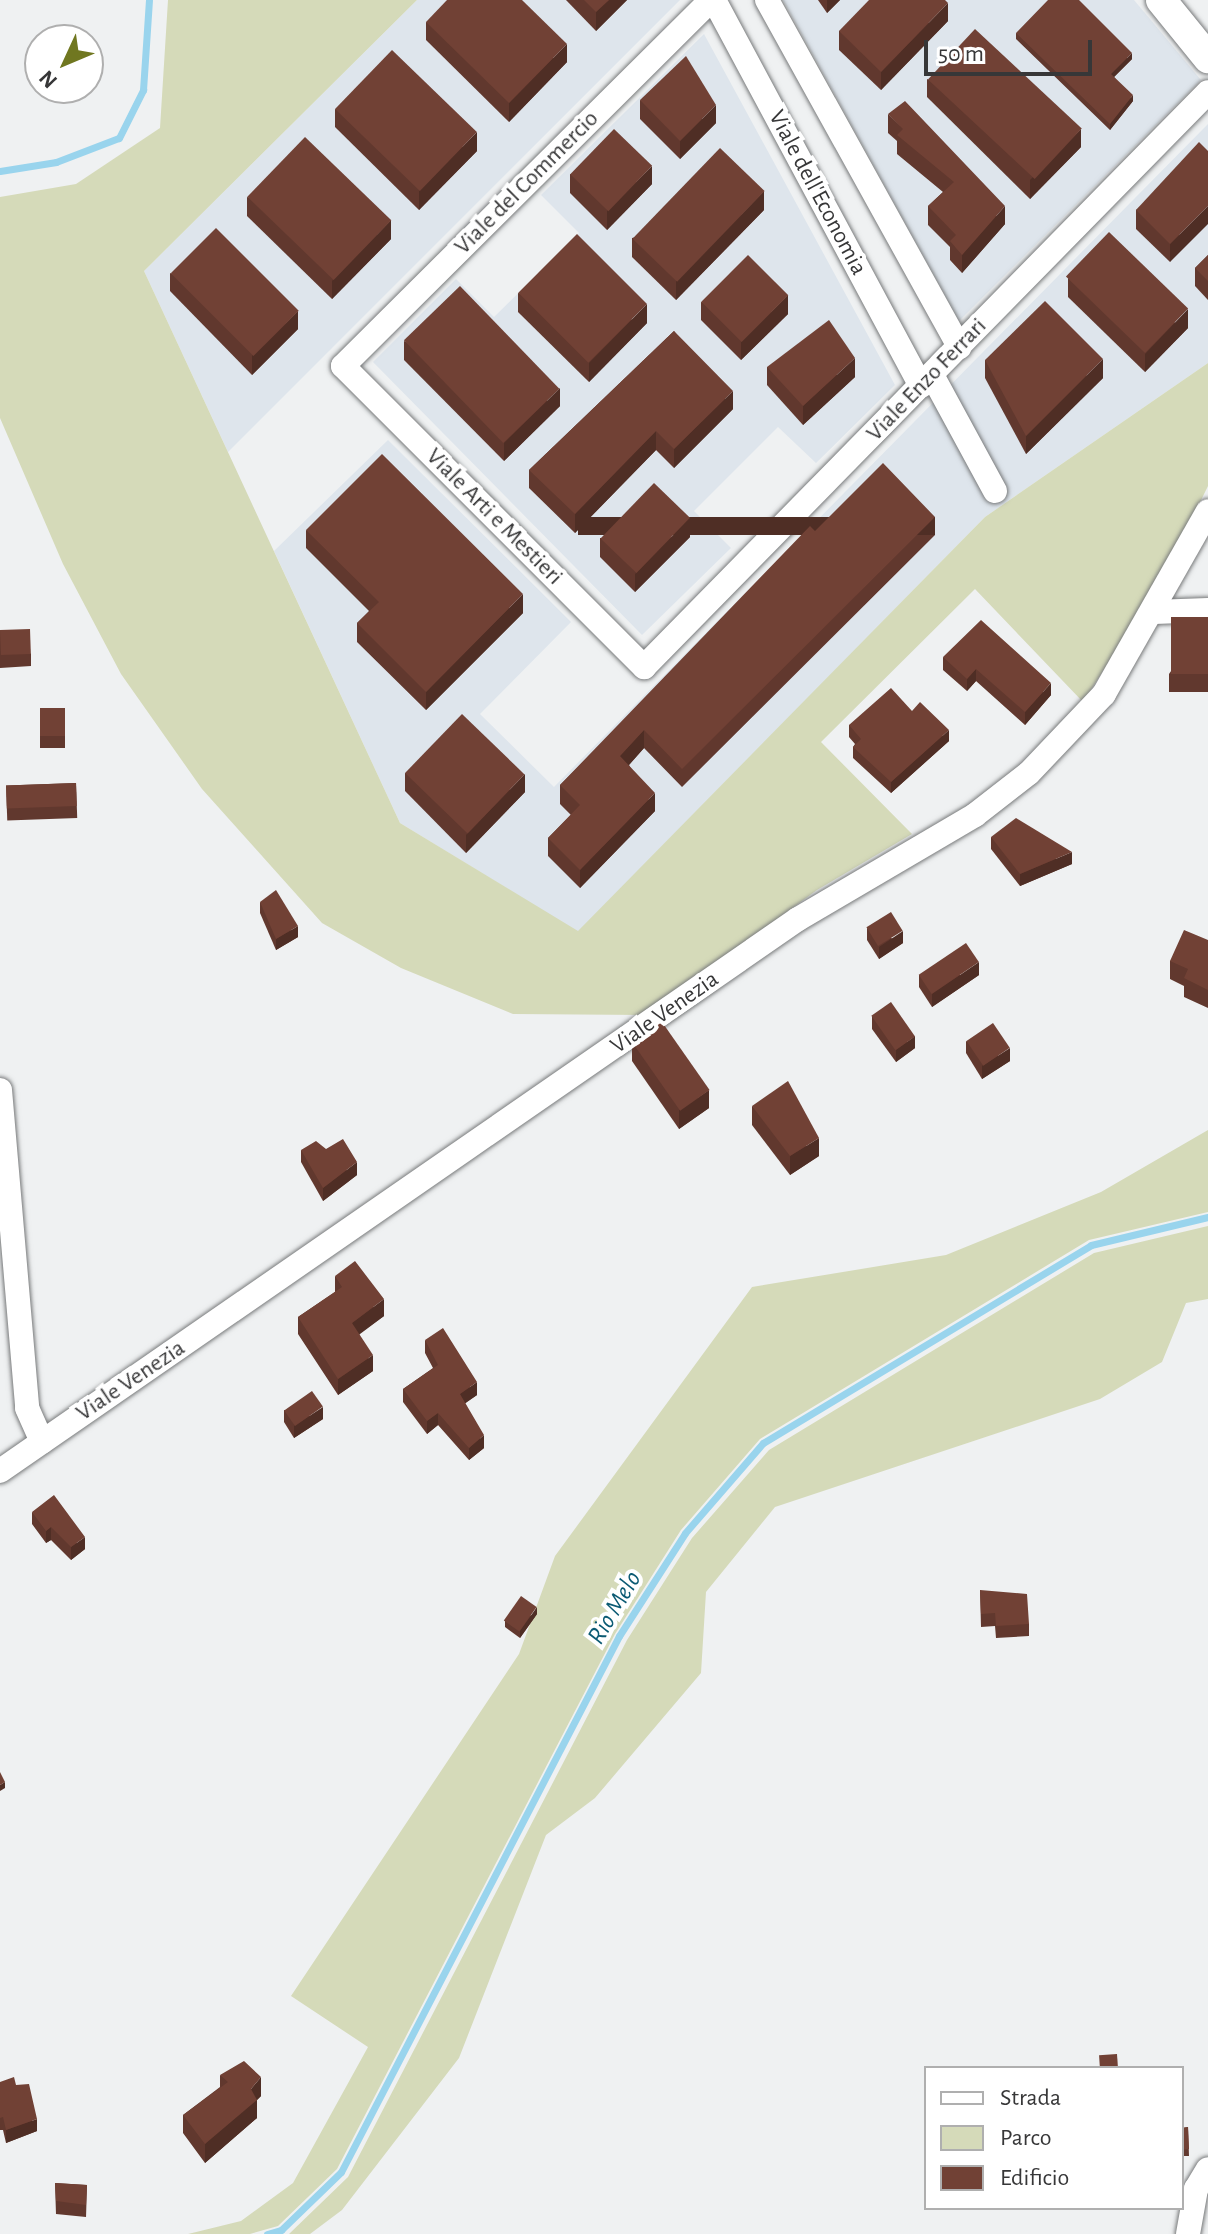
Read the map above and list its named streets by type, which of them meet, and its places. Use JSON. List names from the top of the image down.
{
  "streets": {
    "street": [
      "Viale del Commercio",
      "Viale dell'Economia",
      "Viale Enzo Ferrari",
      "Viale Arti e Mestieri",
      "Viale Venezia"
    ]
  },
  "crossings": [
    ["Viale del Commercio", "Viale dell'Economia"],
    ["Viale del Commercio", "Viale Arti e Mestieri"],
    ["Viale dell'Economia", "Viale Enzo Ferrari"],
    ["Viale Enzo Ferrari", "Viale Arti e Mestieri"]
  ],
  "water": ["Rio Melo"],
  "legend": ["Strada", "Parco", "Edificio"],
  "scale_bar": "50 m",
  "north": "bottom left"
}
